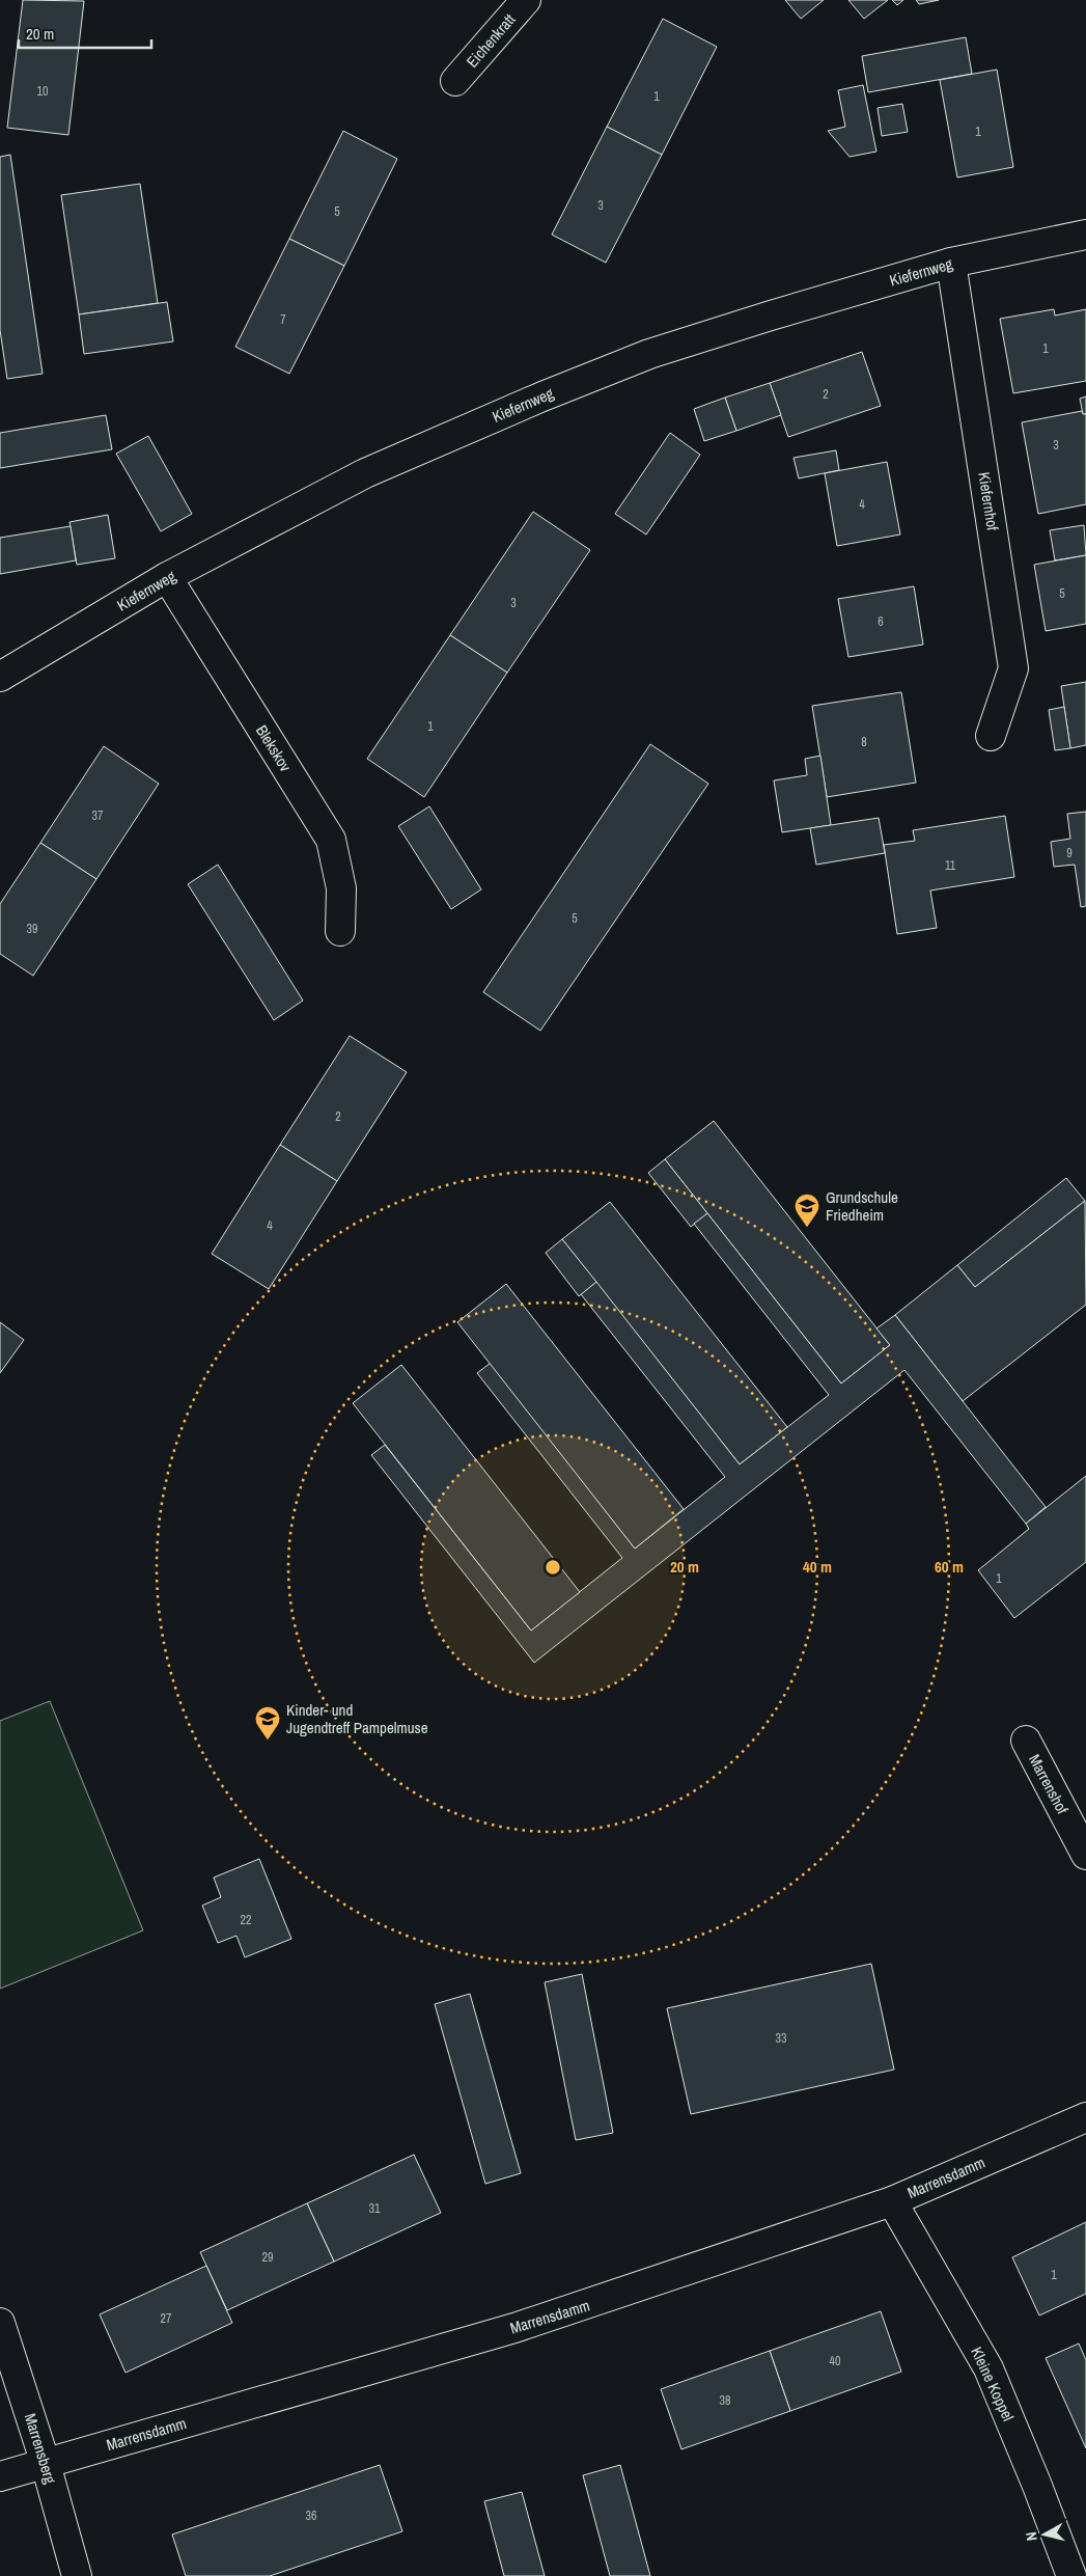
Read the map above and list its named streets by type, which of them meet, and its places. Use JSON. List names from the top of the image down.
{
  "streets": {
    "street": [
      "Eichenkratt",
      "Kiefernweg",
      "Kiefernhof",
      "Blekskov",
      "Marrenshof",
      "Marrensdamm",
      "Kleine Koppel",
      "Marrensberg"
    ]
  },
  "crossings": [
    ["Kiefernweg", "Kiefernhof"],
    ["Kiefernweg", "Blekskov"],
    ["Marrensdamm", "Kleine Koppel"],
    ["Marrensdamm", "Marrensberg"]
  ],
  "places": {
    "school or university": ["Grundschule Friedheim", "Kinder- und Jugendtreff Pampelmuse"]
  },
  "house_numbers": [
    "10",
    "1",
    "1",
    "3",
    "5",
    "7",
    "1",
    "2",
    "3",
    "4",
    "5",
    "3",
    "6",
    "1",
    "8",
    "37",
    "9",
    "11",
    "5",
    "39",
    "2",
    "4",
    "1",
    "22",
    "33",
    "31",
    "29",
    "1",
    "27",
    "40",
    "38",
    "36"
  ],
  "scale_bar": "20 m",
  "north": "left",
  "rings": ["20 m", "40 m", "60 m"]
}
